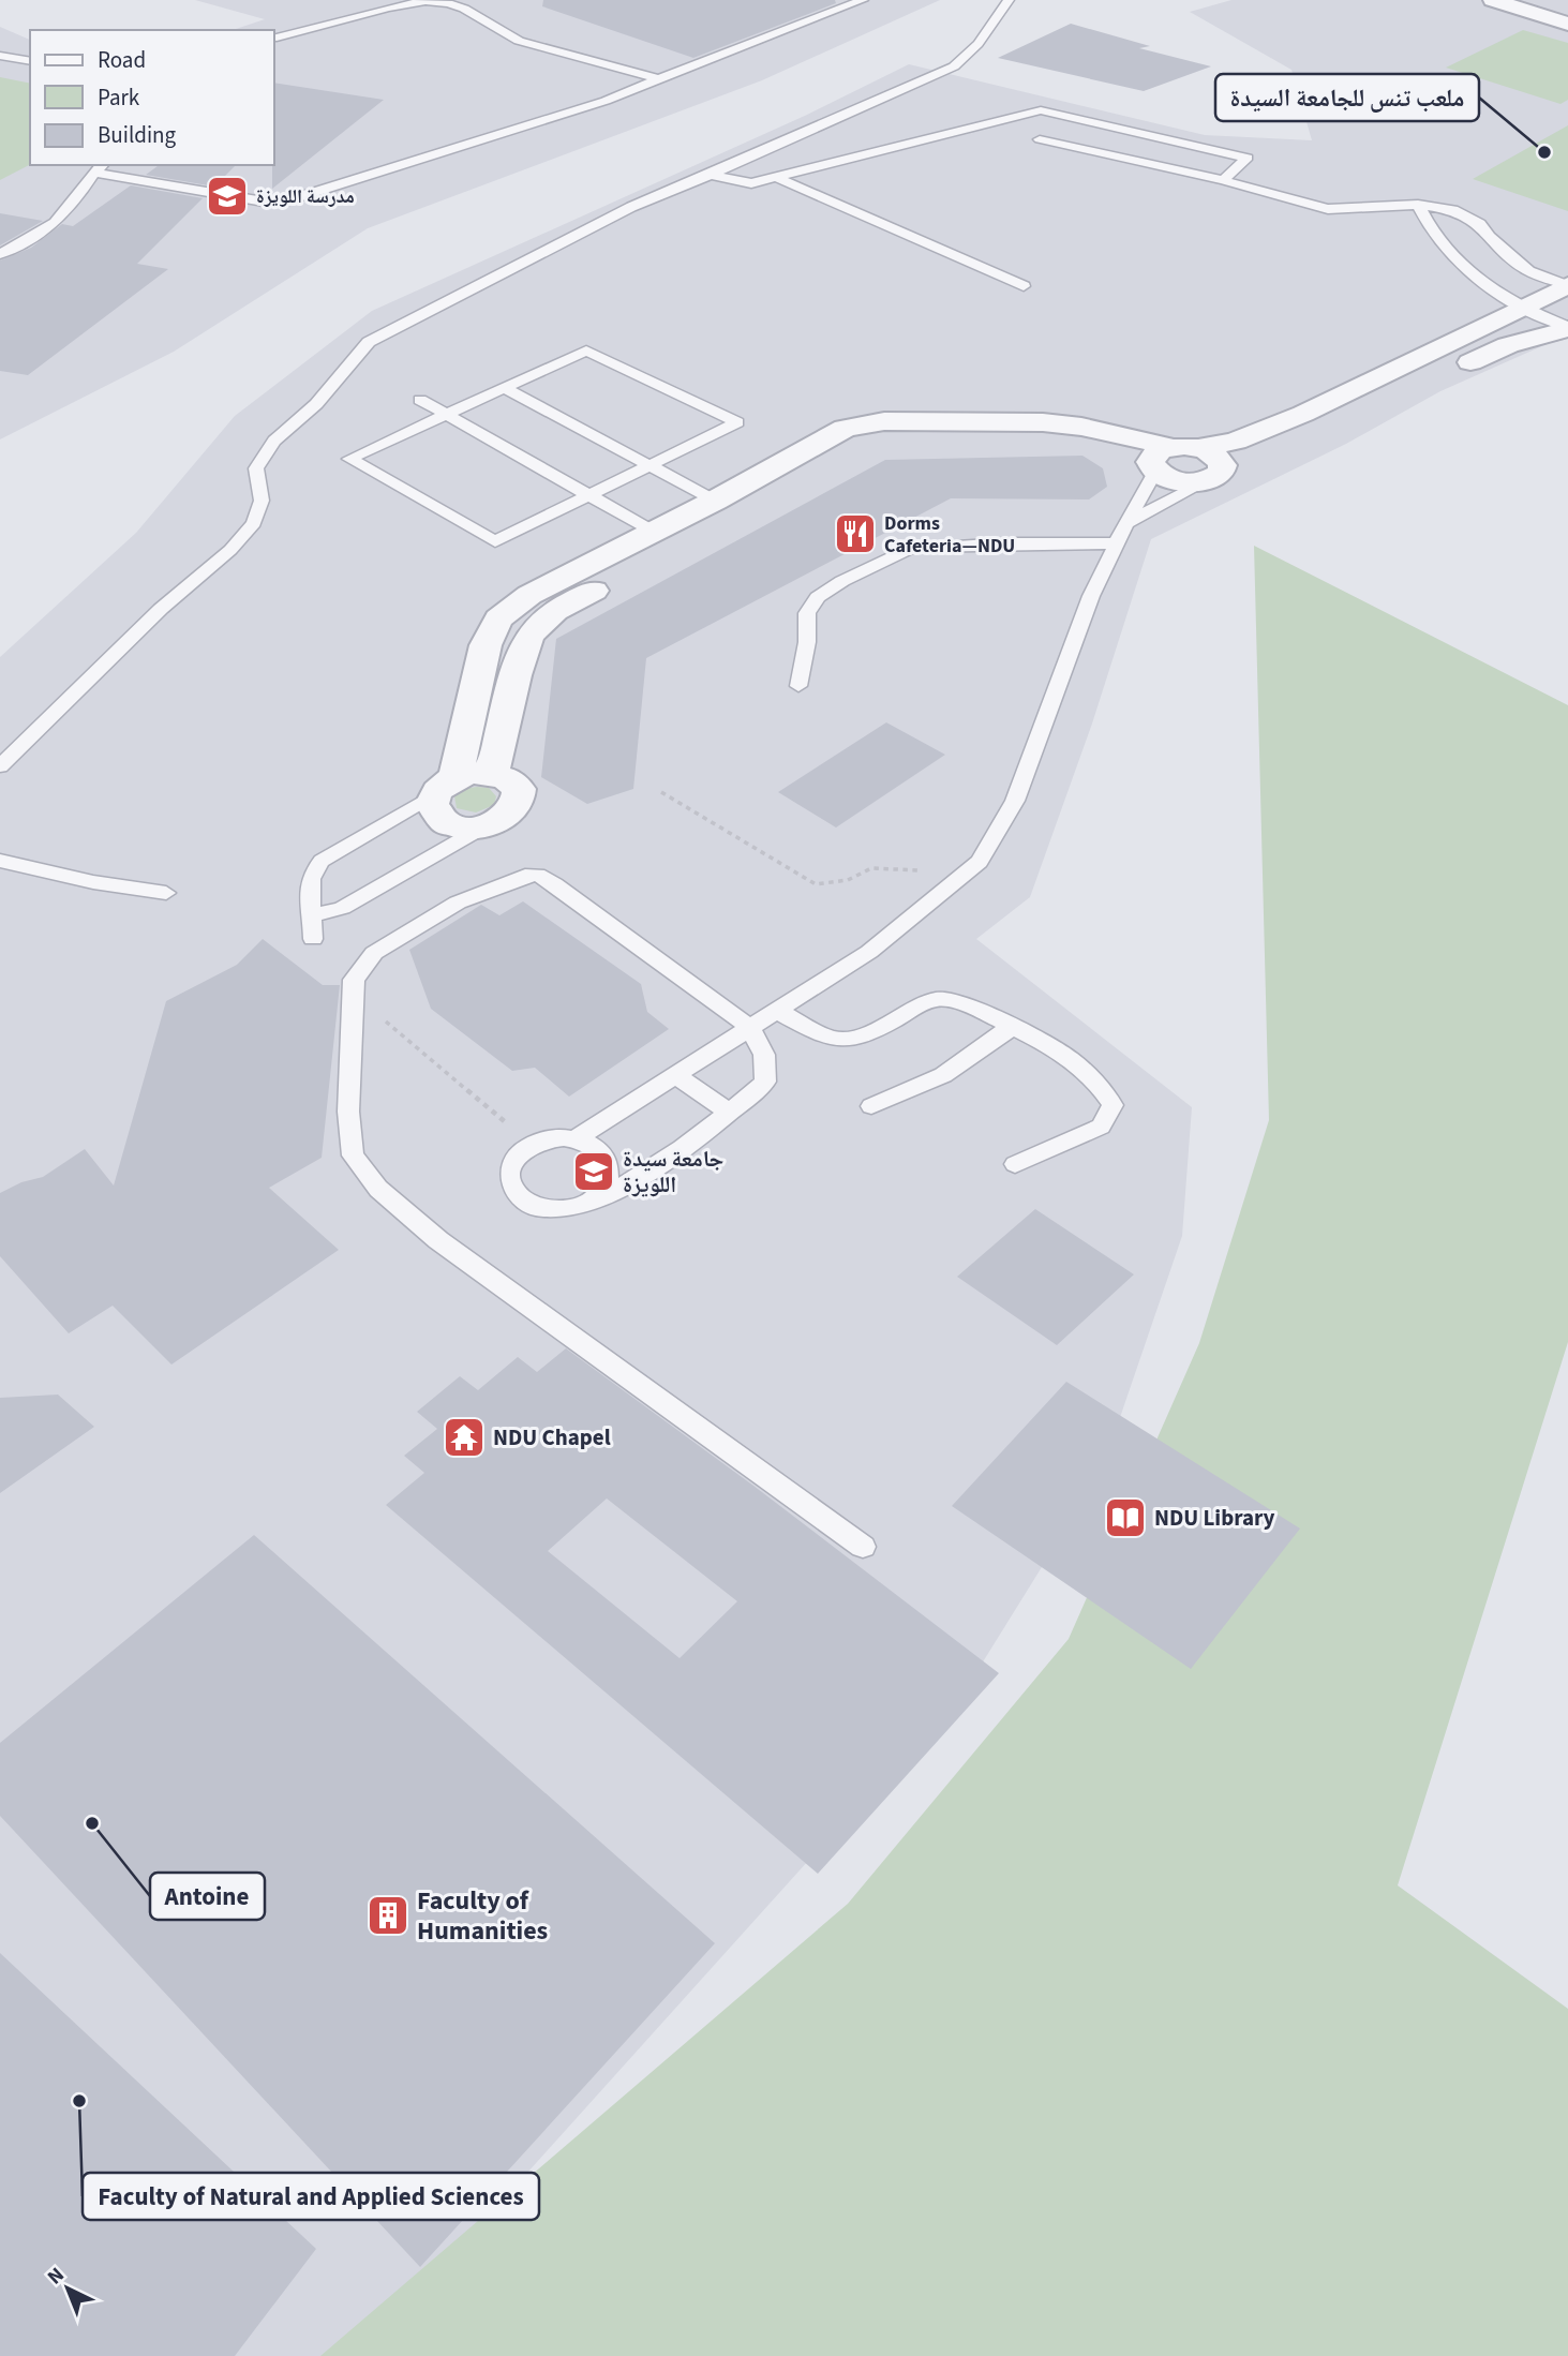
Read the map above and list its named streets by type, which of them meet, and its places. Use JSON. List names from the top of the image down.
{
  "places": {
    "other": ["ملعب تنس للجامعة السيدة", "Antoine", "Faculty of Natural and Applied Sciences"],
    "school or university": ["مدرسة اللويزة", "جامعة سيدة اللويزة"],
    "restaurant": ["Dorms Cafeteria—NDU"],
    "temple": ["NDU Chapel"],
    "library": ["NDU Library"],
    "building": ["Faculty of Humanities"]
  },
  "legend": ["Road", "Park", "Building"],
  "north": "top left"
}
